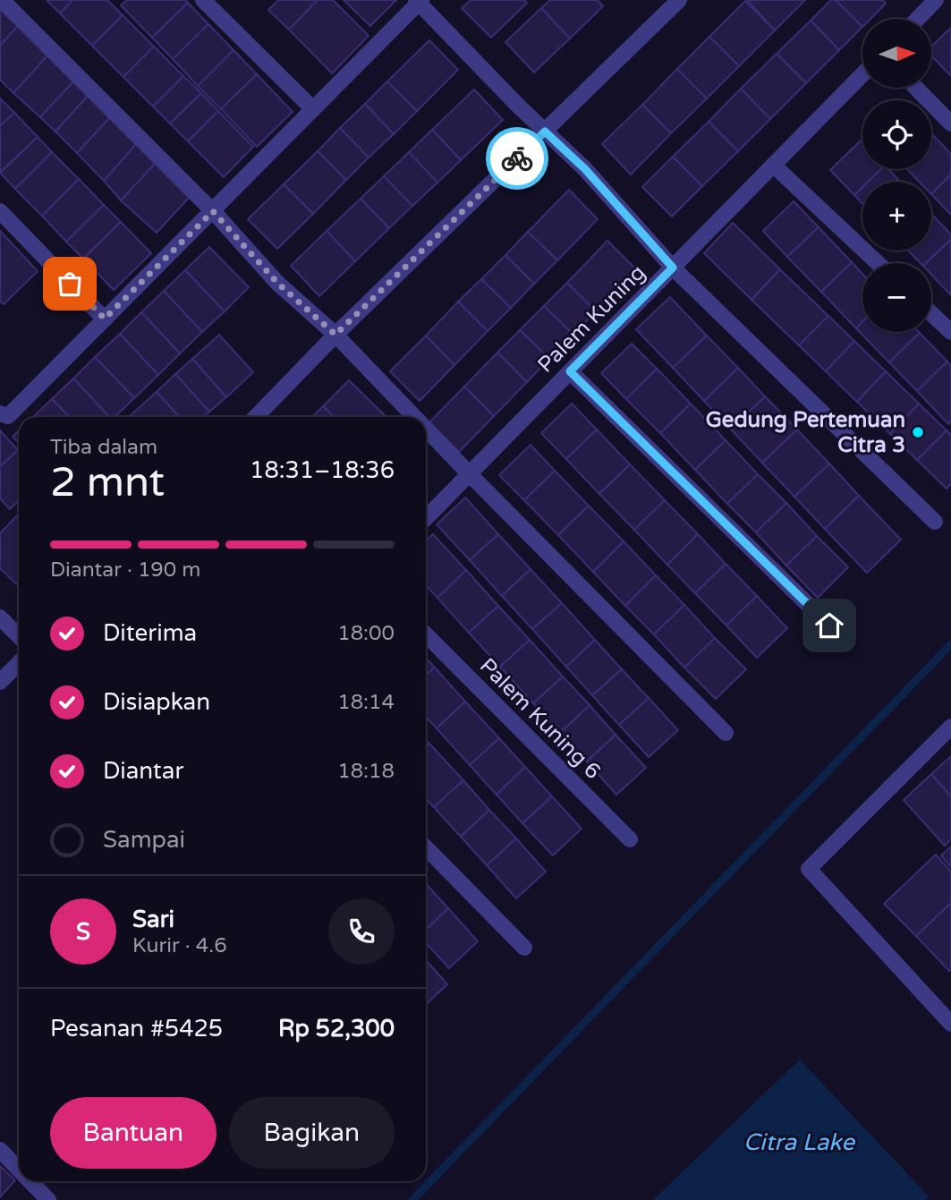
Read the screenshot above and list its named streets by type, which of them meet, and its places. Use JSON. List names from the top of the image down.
{
  "streets": {
    "street": ["Palem Kuning", "Palem Kuning 6"]
  },
  "water": ["Citra Lake"],
  "places": ["Gedung Pertemuan Citra 3"],
  "north": "right",
  "page": {
    "map_buttons": ["+", "−"],
    "heading": ["2 mnt", "Tiba dalam", "18:31–18:36"],
    "panel": [
      "Sari",
      "Kurir · 4.6",
      "Pesanan #5425",
      "Rp 52,300"
    ],
    "bar": "Diantar · 190 m",
    "list": [
      ["Diterima", "18:00"],
      ["Disiapkan", "18:14"],
      ["Diantar", "18:18"],
      "Sampai"
    ],
    "round": "S",
    "buttons": ["Bantuan", "Bagikan"]
  }
}
